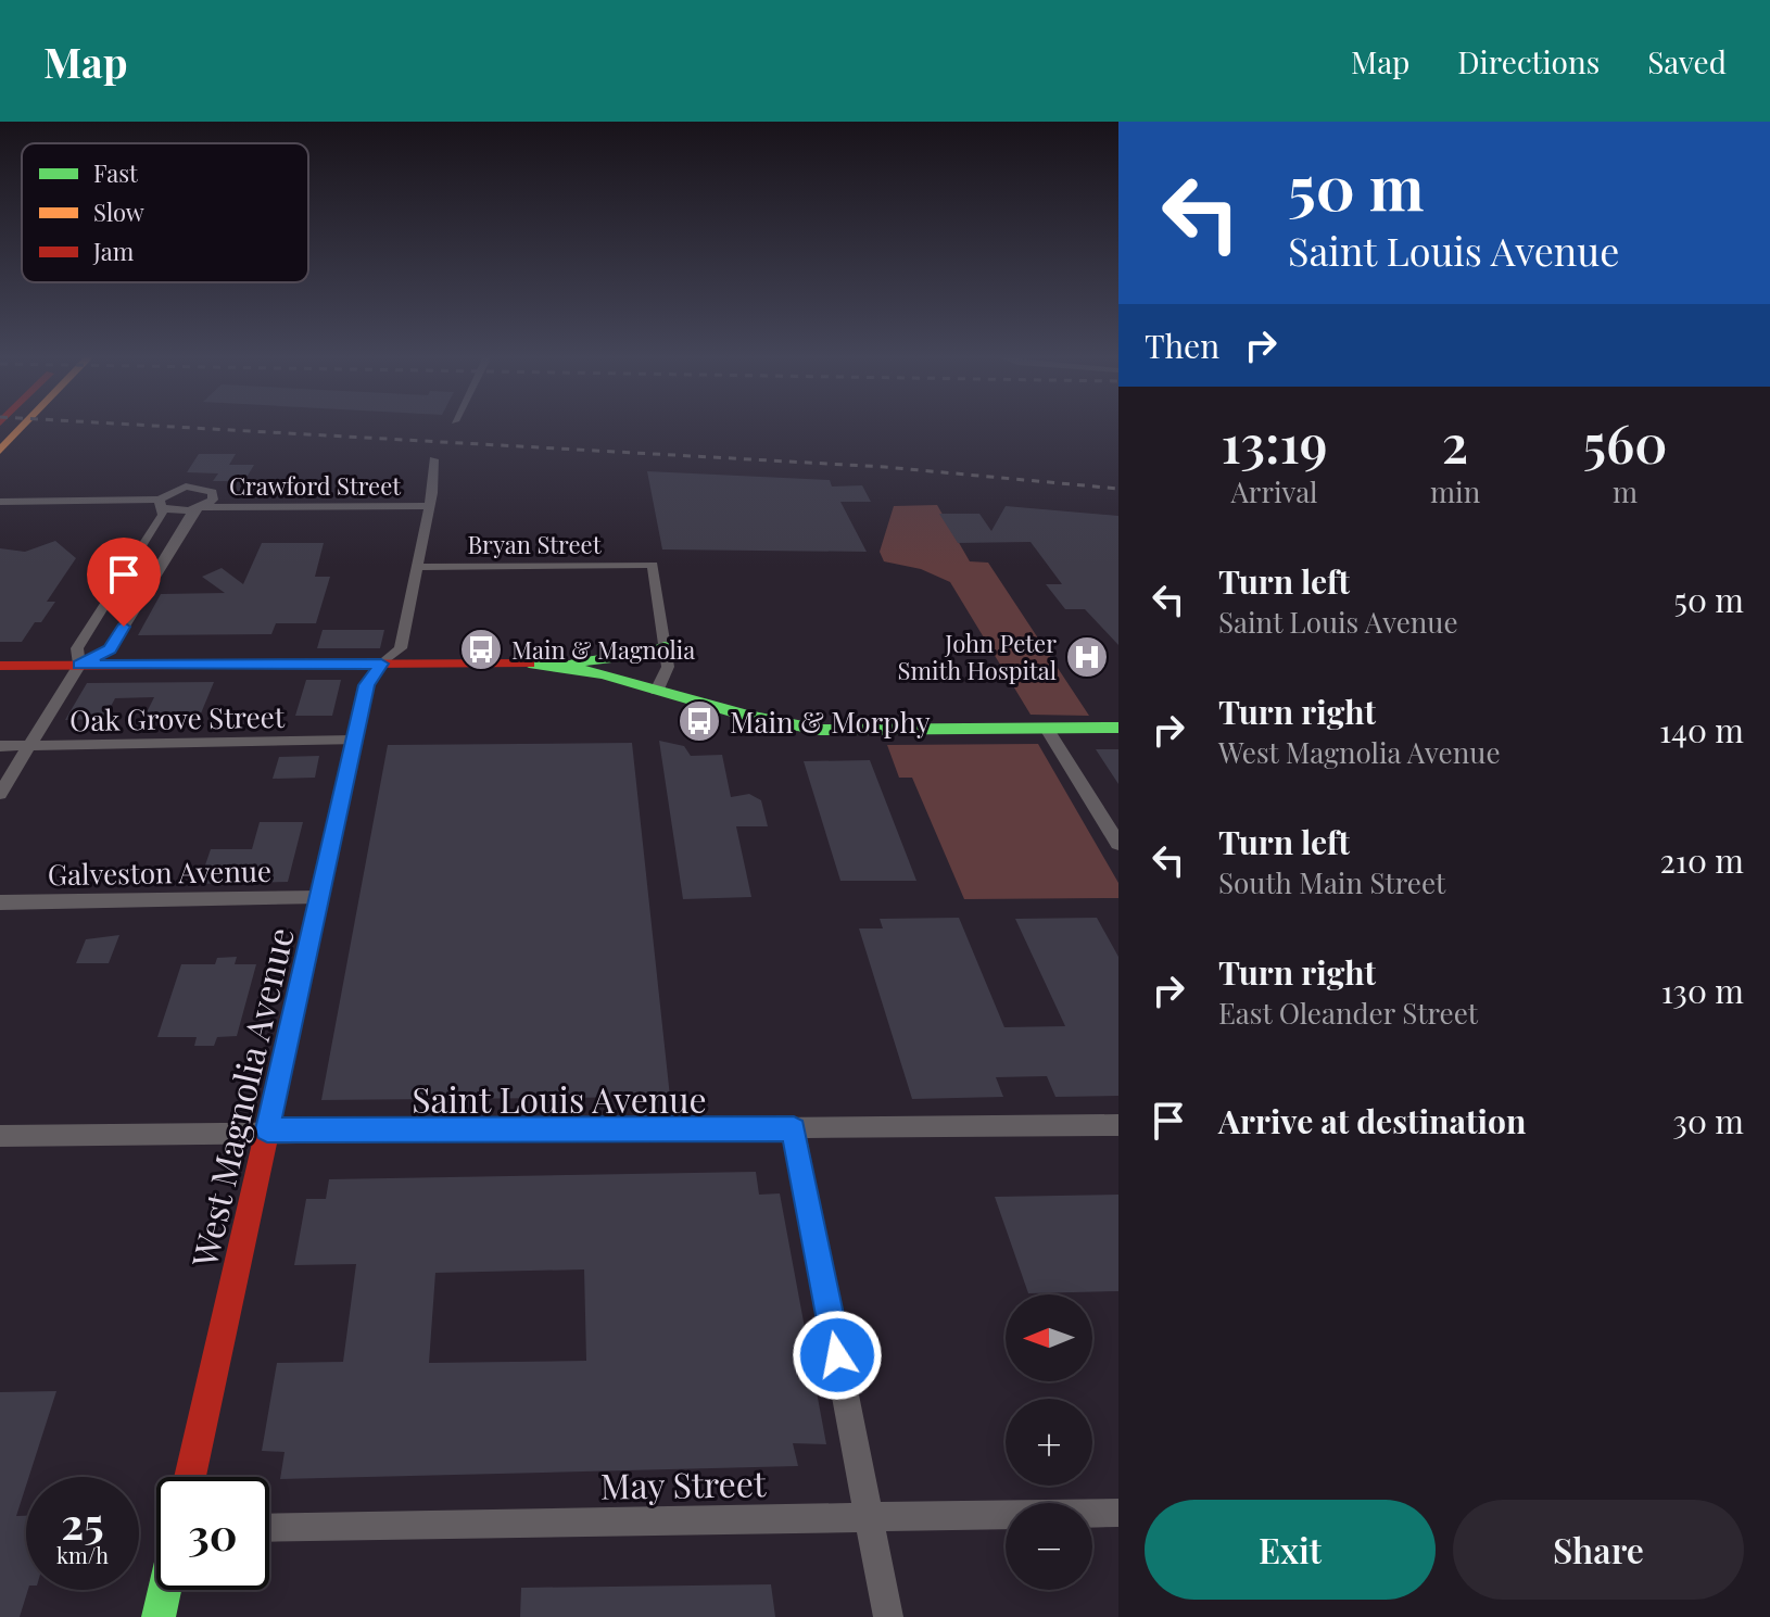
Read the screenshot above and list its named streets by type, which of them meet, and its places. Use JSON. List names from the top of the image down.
{
  "streets": {
    "street": [
      "Crawford Street",
      "Bryan Street",
      "Oak Grove Street",
      "Galveston Avenue",
      "West Magnolia Avenue",
      "Saint Louis Avenue",
      "May Street"
    ]
  },
  "crossings": [
    ["Oak Grove Street", "West Magnolia Avenue"],
    ["Galveston Avenue", "West Magnolia Avenue"],
    ["West Magnolia Avenue", "Saint Louis Avenue"]
  ],
  "places": {
    "bus stop": ["Main & Magnolia", "Main & Morphy"],
    "hospital": ["John Peter Smith Hospital"]
  },
  "legend": ["Fast", "Slow", "Jam"],
  "north": "left",
  "page": {
    "header": "Map",
    "nav": ["Map", "Directions", "Saved"],
    "turn": ["50 m", "Saint Louis Avenue"],
    "then": "Then",
    "eta": [
      "13:19",
      "Arrival",
      "2",
      "min",
      "560",
      "m"
    ],
    "list": [
      {
        "name": "Turn left",
        "note": "Saint Louis Avenue",
        "value": "50 m"
      },
      {
        "name": "Turn right",
        "note": "West Magnolia Avenue",
        "value": "140 m"
      },
      {
        "name": "Turn left",
        "note": "South Main Street",
        "value": "210 m"
      },
      {
        "name": "Turn right",
        "note": "East Oleander Street",
        "value": "130 m"
      },
      {
        "name": "Arrive at destination",
        "value": "30 m"
      }
    ],
    "map_buttons": ["+", "−"],
    "speed": "25 km/h",
    "limit": "30",
    "buttons": ["Exit", "Share"]
  }
}
